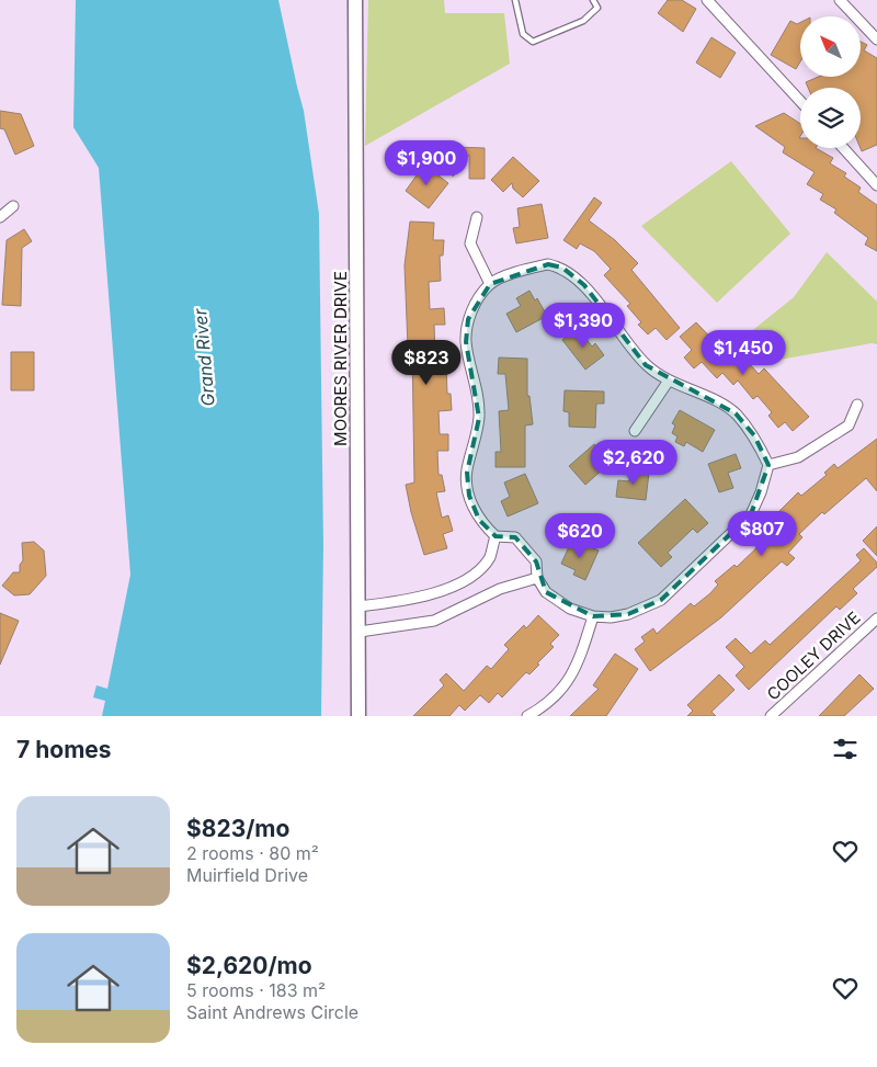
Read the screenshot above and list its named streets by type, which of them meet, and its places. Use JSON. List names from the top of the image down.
{
  "streets": {
    "street": ["MOORES RIVER DRIVE", "COOLEY DRIVE"]
  },
  "water": ["Grand River"],
  "north": "top left",
  "page": {
    "price": [
      "$1,900",
      "$1,390",
      "$1,450",
      "$823",
      "$2,620",
      "$807",
      "$620"
    ],
    "heading": "7 homes",
    "list": [
      {
        "name": "$823/mo",
        "note": "2 rooms · 80 m² · Muirfield Drive"
      },
      {
        "name": "$2,620/mo",
        "note": "5 rooms · 183 m² · Saint Andrews Circle"
      }
    ]
  }
}
